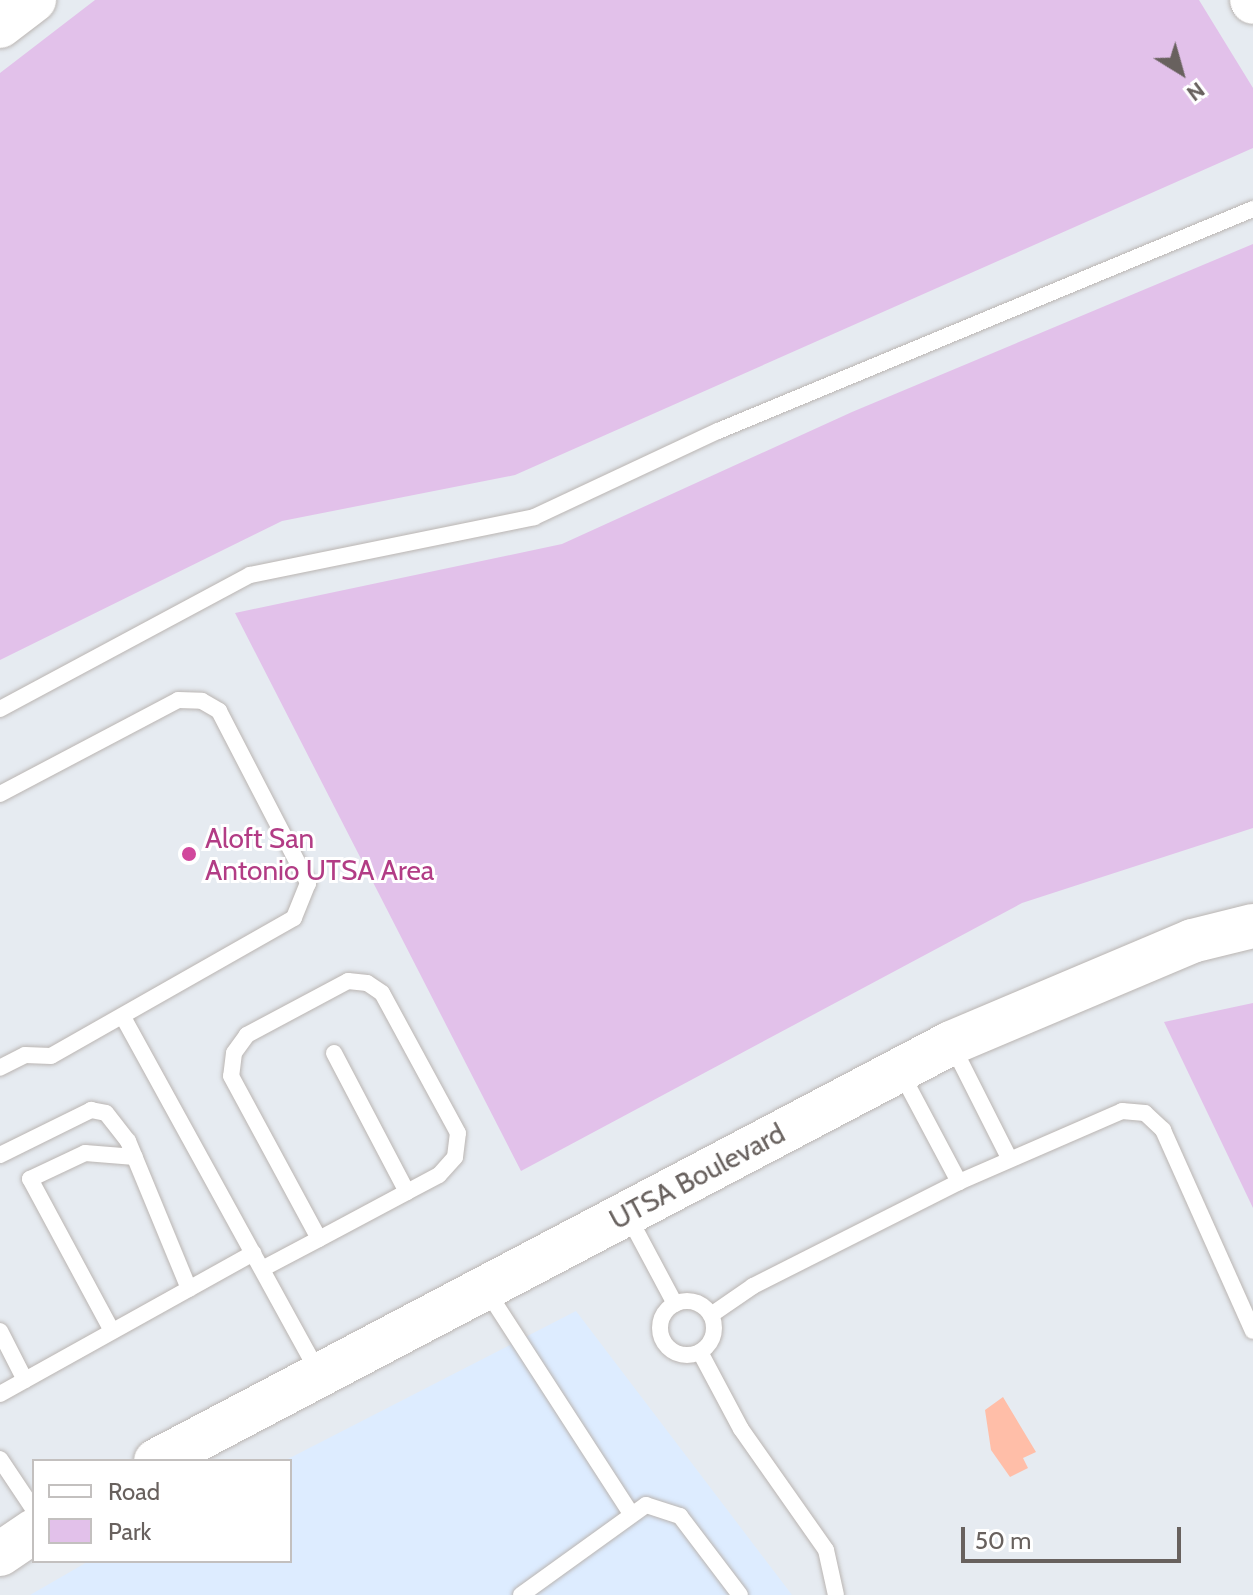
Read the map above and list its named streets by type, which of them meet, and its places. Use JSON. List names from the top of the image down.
{
  "streets": {
    "main road": ["UTSA Boulevard"]
  },
  "places": ["Aloft San Antonio UTSA Area"],
  "legend": ["Road", "Park"],
  "scale_bar": "50 m",
  "north": "bottom right"
}
